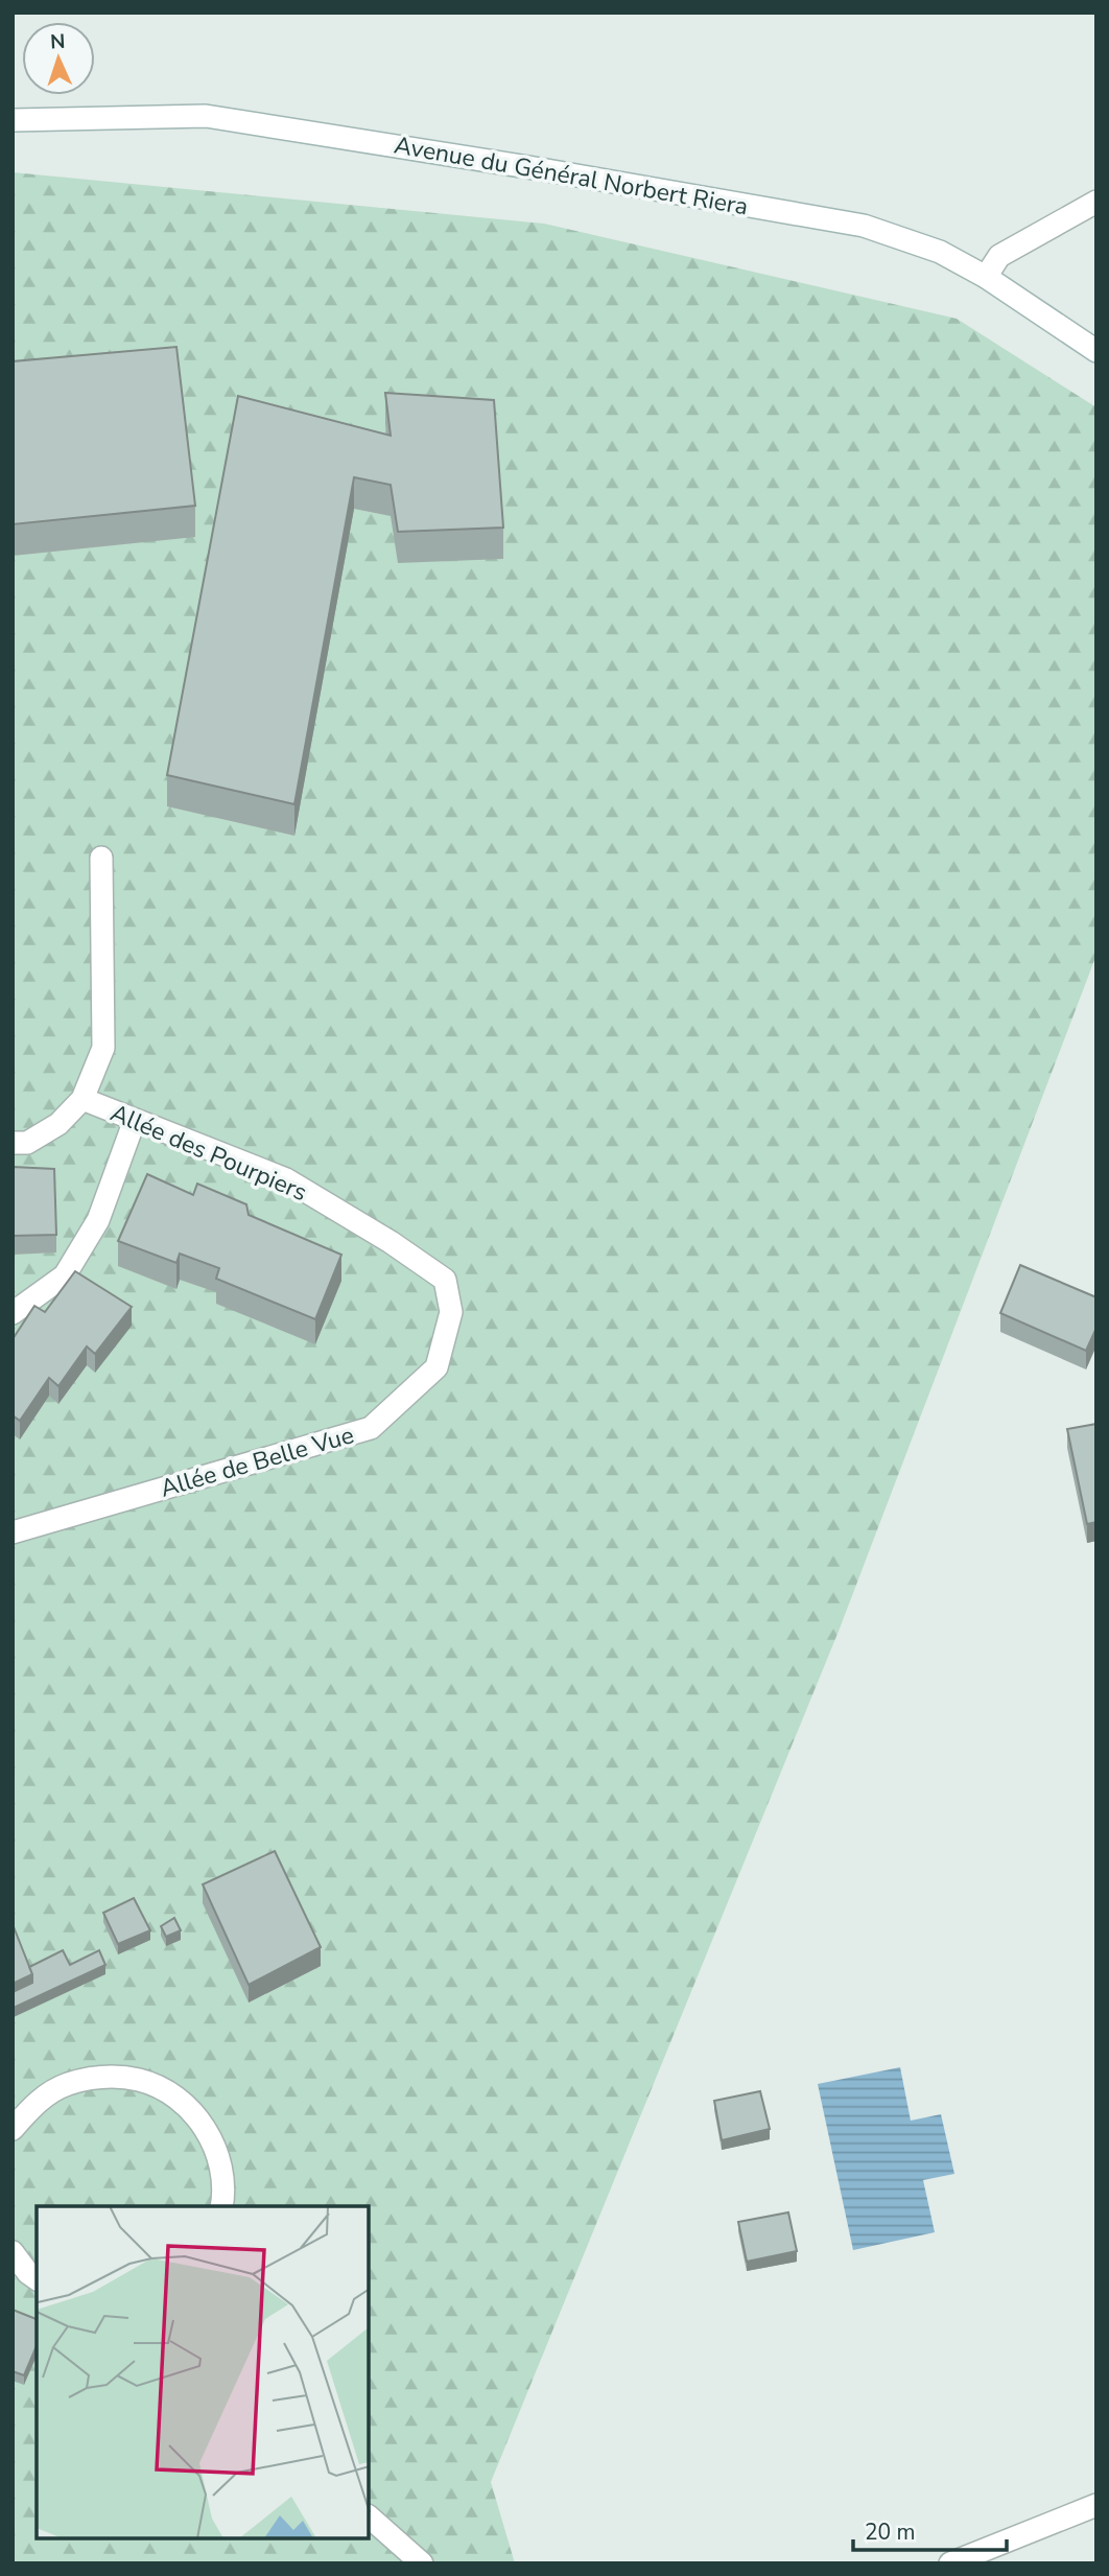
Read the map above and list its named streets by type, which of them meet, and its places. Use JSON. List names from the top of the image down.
{
  "streets": {
    "street": ["Avenue du Général Norbert Riera", "Allée des Pourpiers", "Allée de Belle Vue"]
  },
  "crossings": [
    ["Allée des Pourpiers", "Allée de Belle Vue"]
  ],
  "scale_bar": "20 m",
  "north": "top"
}
